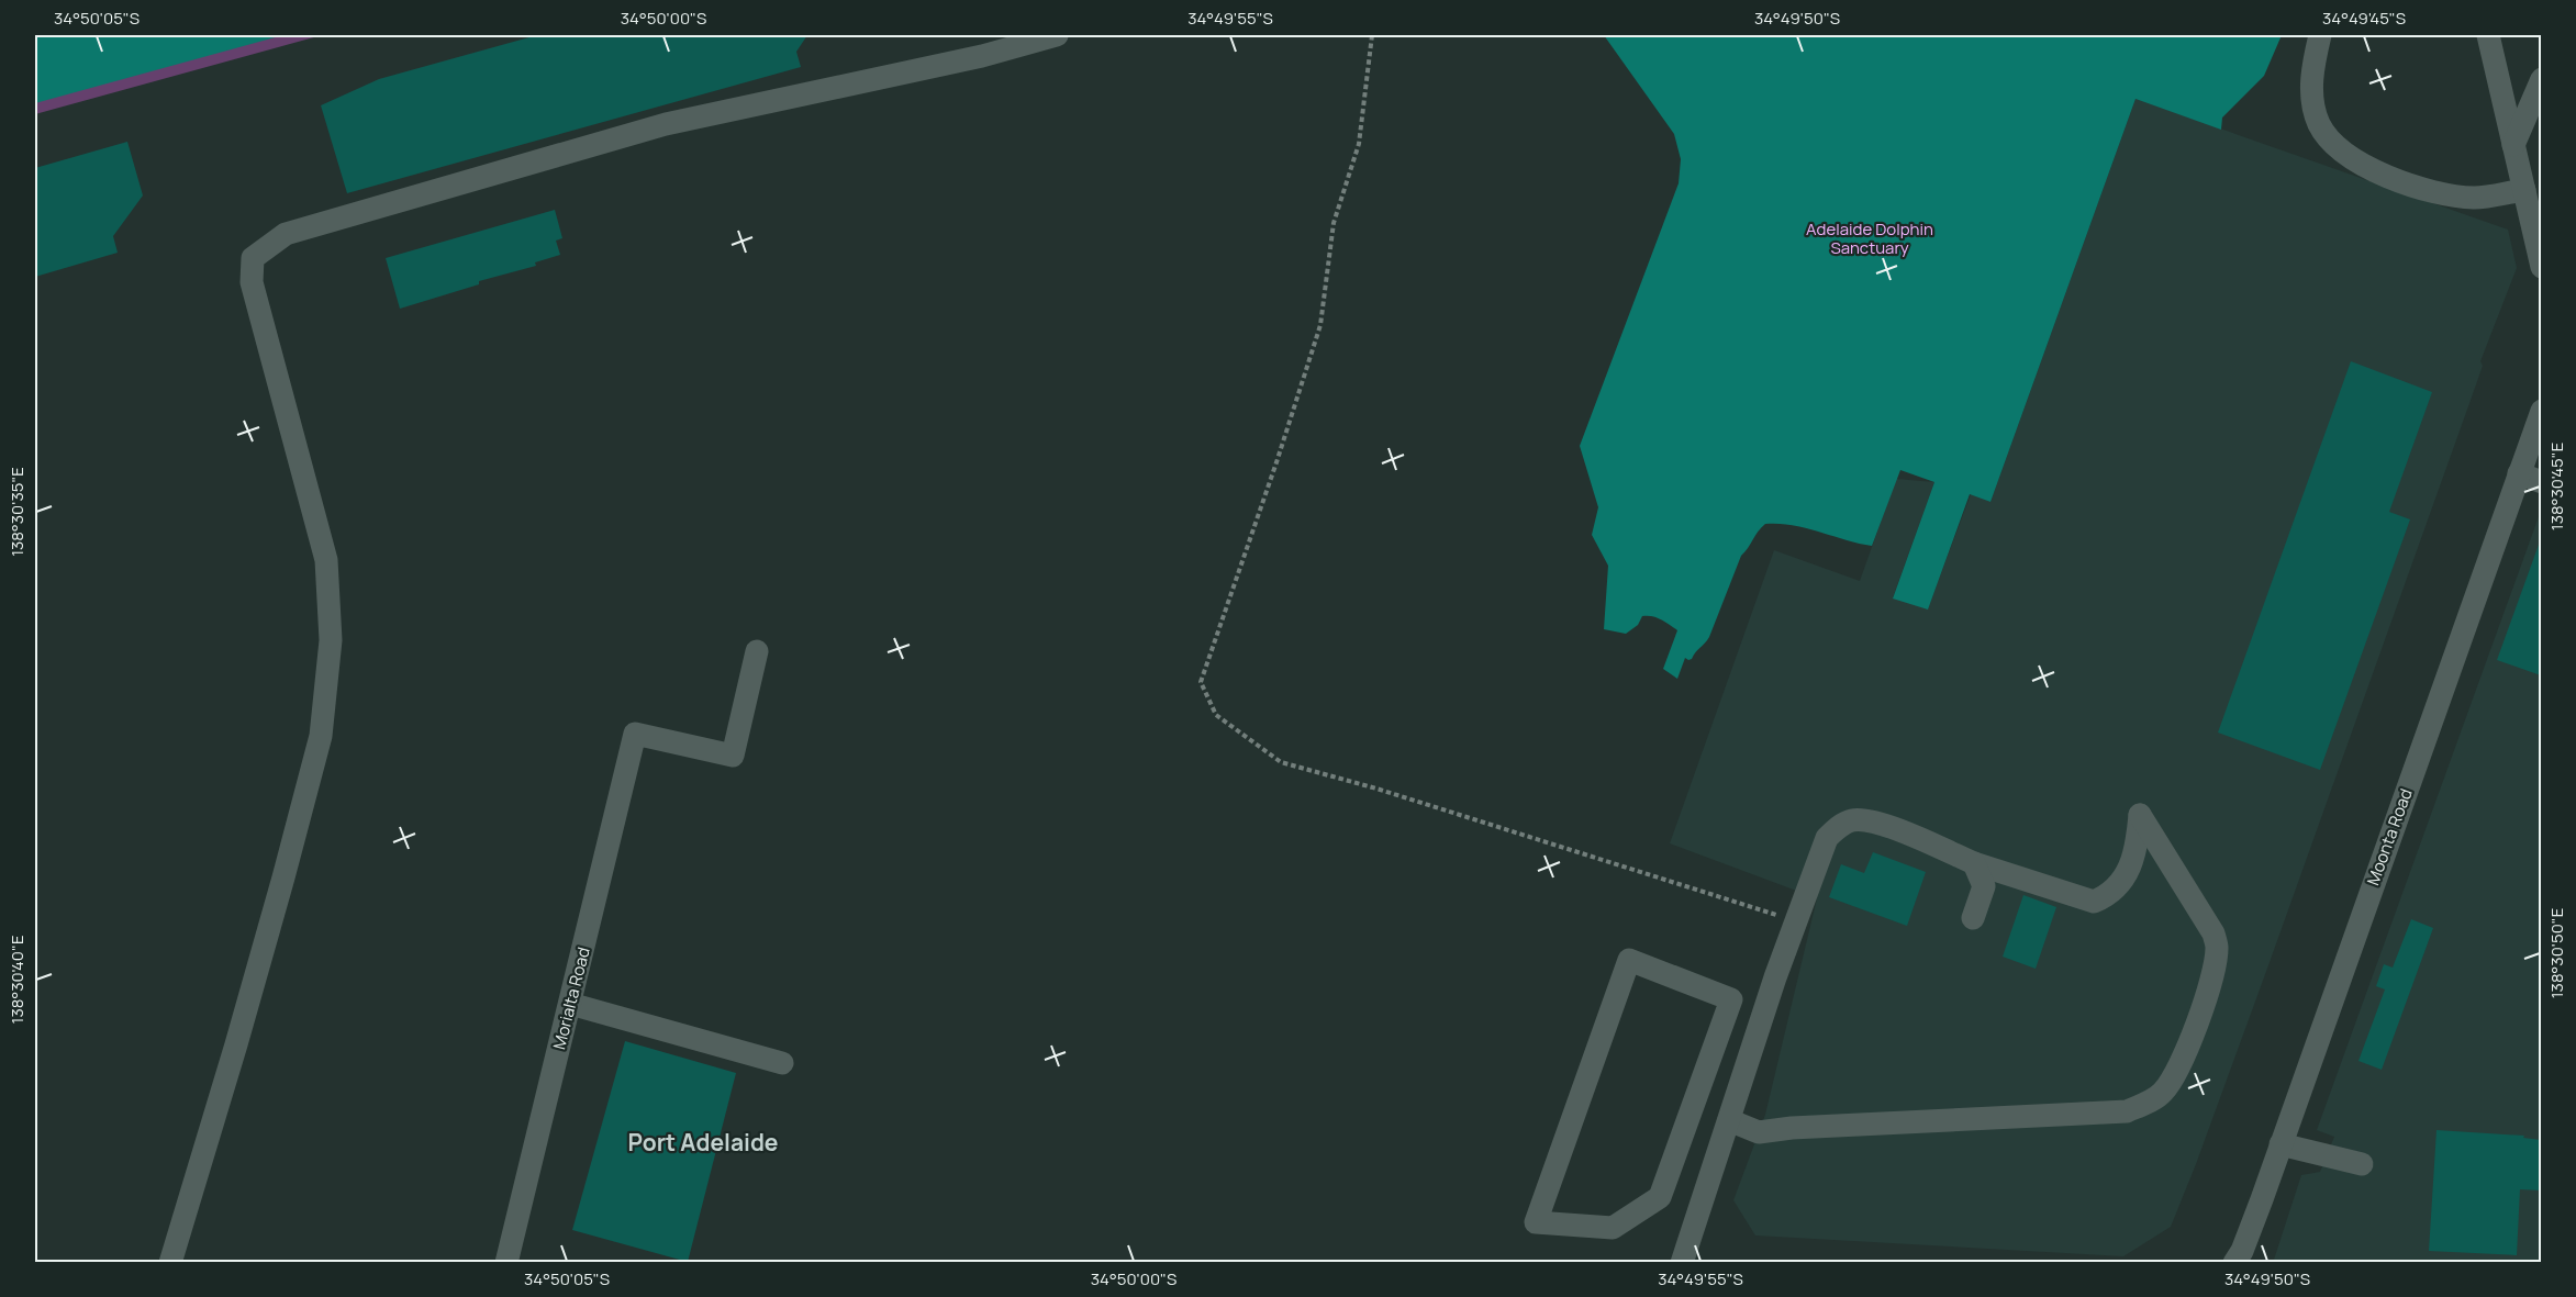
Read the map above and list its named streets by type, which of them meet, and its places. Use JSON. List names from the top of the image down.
{
  "streets": {
    "street": ["Moonta Road", "Morialta Road"]
  },
  "districts": ["Port Adelaide"],
  "parks": ["Adelaide Dolphin Sanctuary"],
  "coordinates": [
    "34°50'05\"S",
    "34°50'00\"S",
    "34°49'55\"S",
    "34°49'50\"S",
    "34°49'45\"S",
    "138°30'45\"E",
    "138°30'35\"E",
    "138°30'50\"E",
    "138°30'40\"E"
  ]
}
